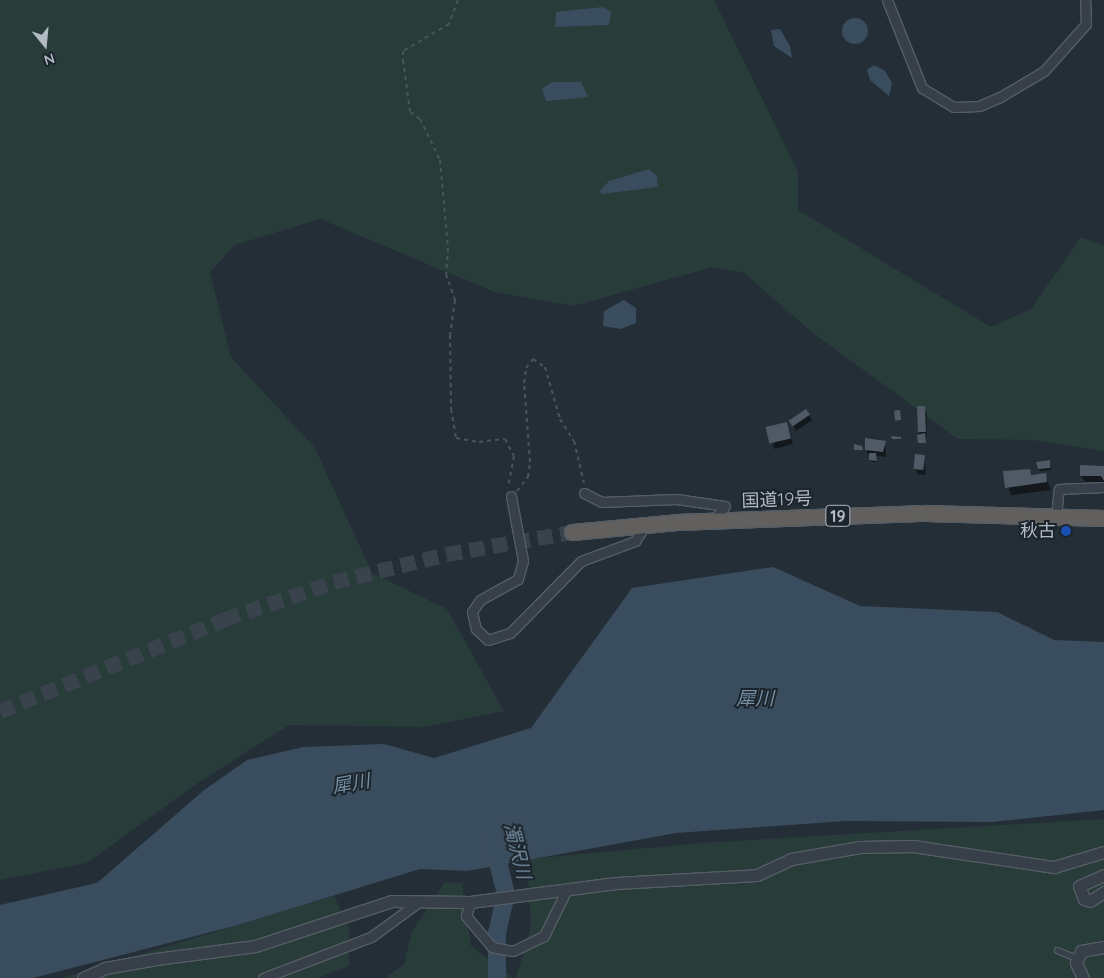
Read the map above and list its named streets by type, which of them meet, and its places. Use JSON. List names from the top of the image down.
{
  "streets": {
    "highway": ["国道19号", "19"]
  },
  "water": ["犀川", "濁沢川"],
  "places": ["秋古"],
  "north": "bottom"
}
